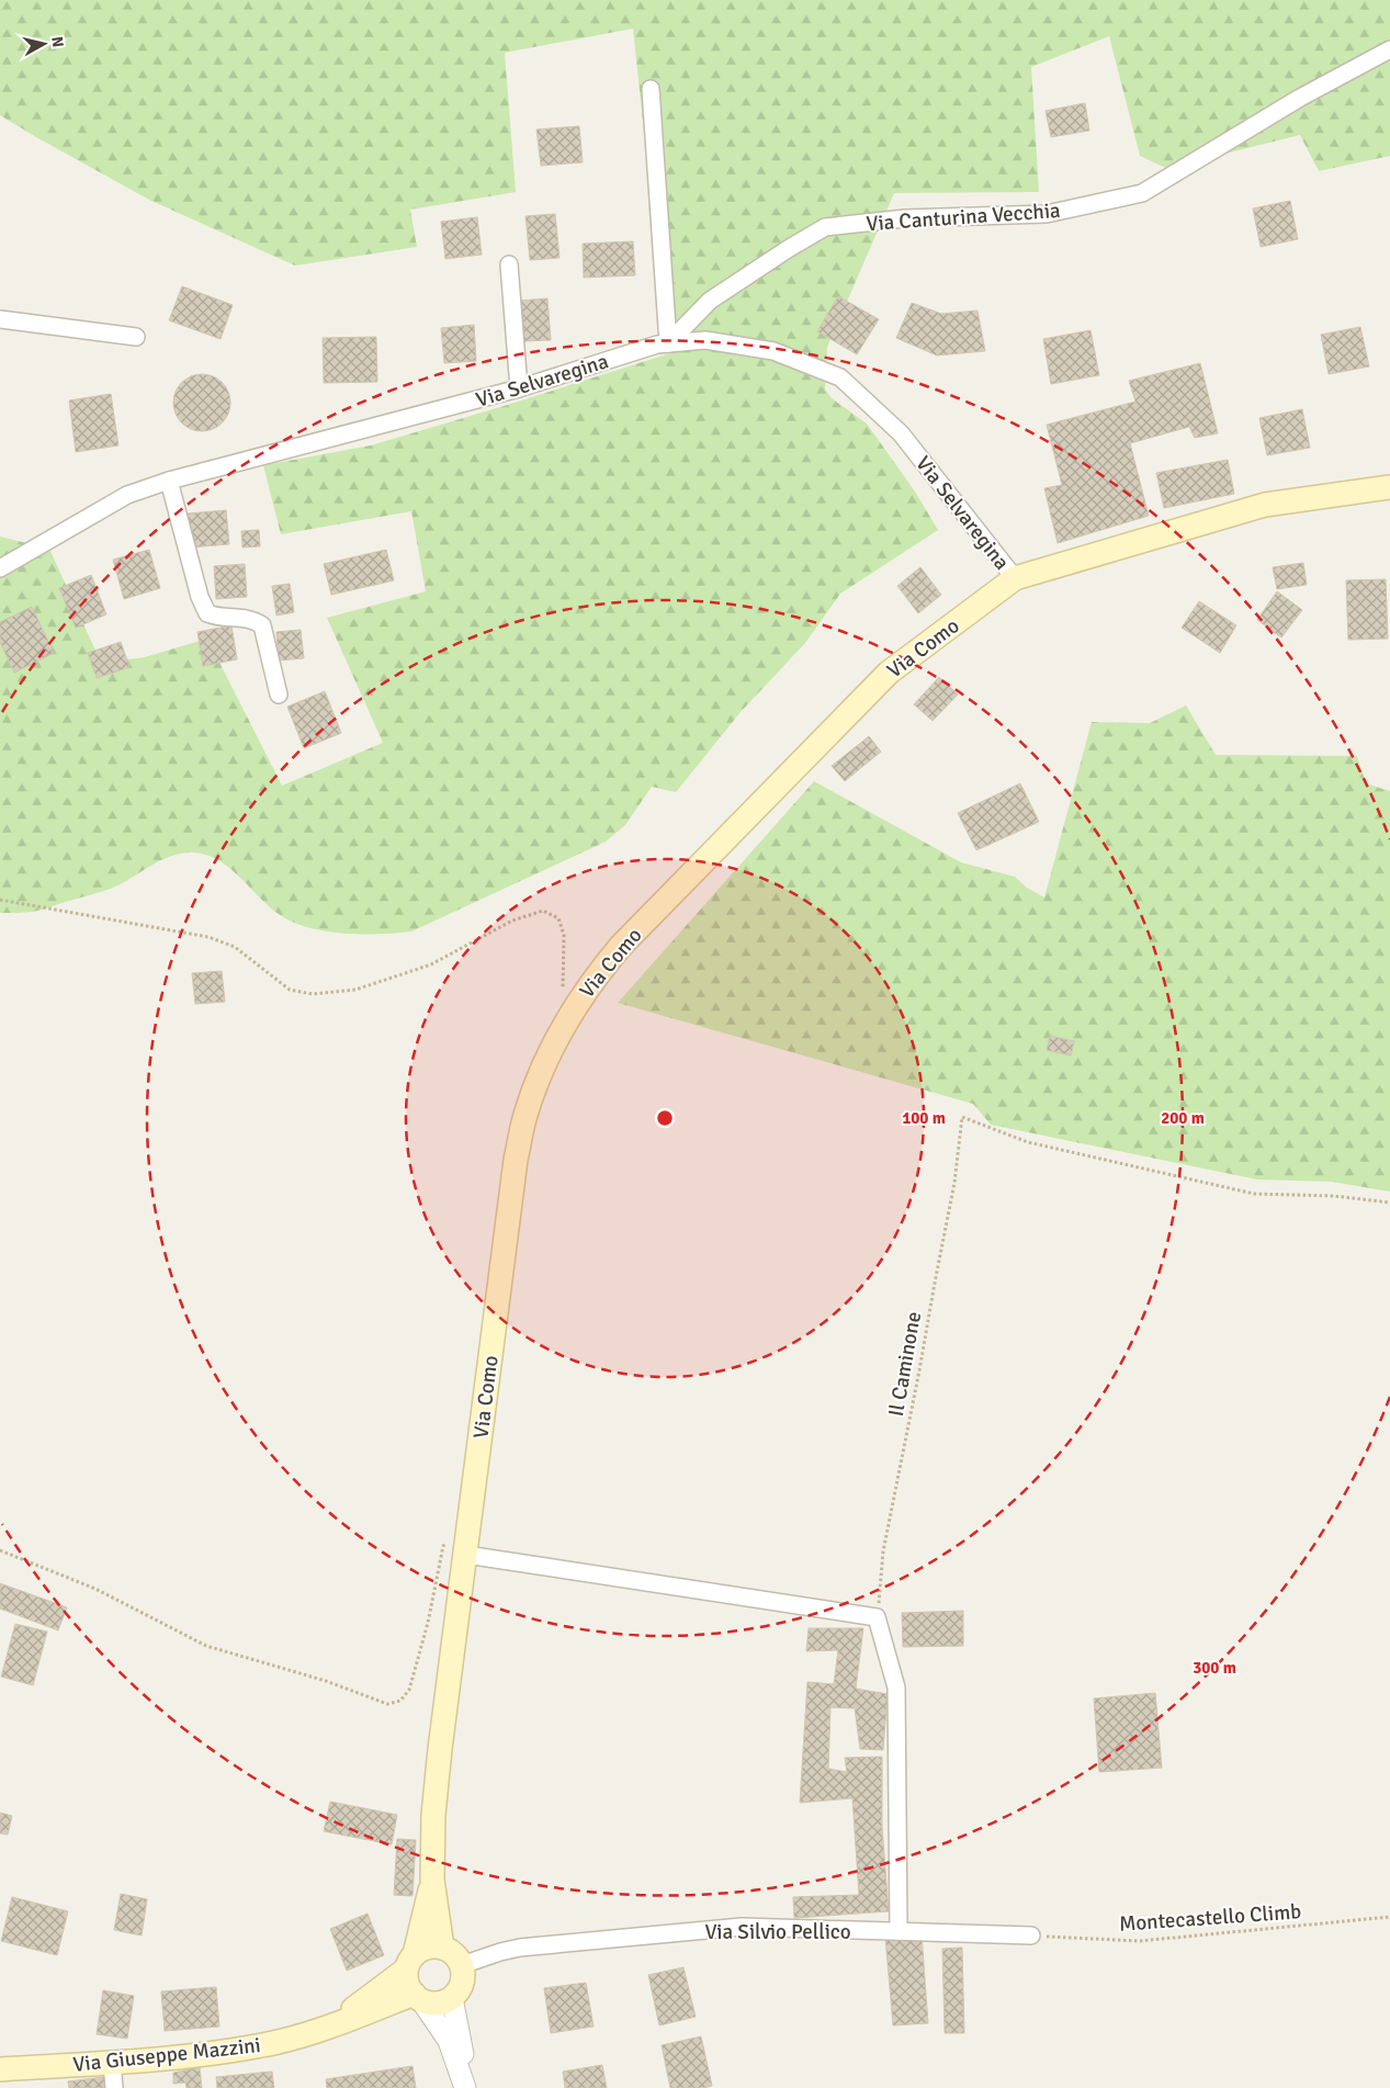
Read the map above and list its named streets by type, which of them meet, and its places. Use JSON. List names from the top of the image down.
{
  "streets": {
    "main road": ["Via Como", "Via Giuseppe Mazzini"],
    "street": ["Via Canturina Vecchia", "Via Selvaregina", "Via Silvio Pellico"],
    "path": ["Il Caminone", "Montecastello Climb"]
  },
  "crossings": [
    ["Via Canturina Vecchia", "Via Selvaregina"],
    ["Via Selvaregina", "Via Como"],
    ["Via Como", "Via Silvio Pellico"],
    ["Via Como", "Via Giuseppe Mazzini"],
    ["Montecastello Climb", "Via Silvio Pellico"],
    ["Via Silvio Pellico", "Via Giuseppe Mazzini"]
  ],
  "north": "right",
  "rings": ["100 m", "200 m", "300 m"]
}
